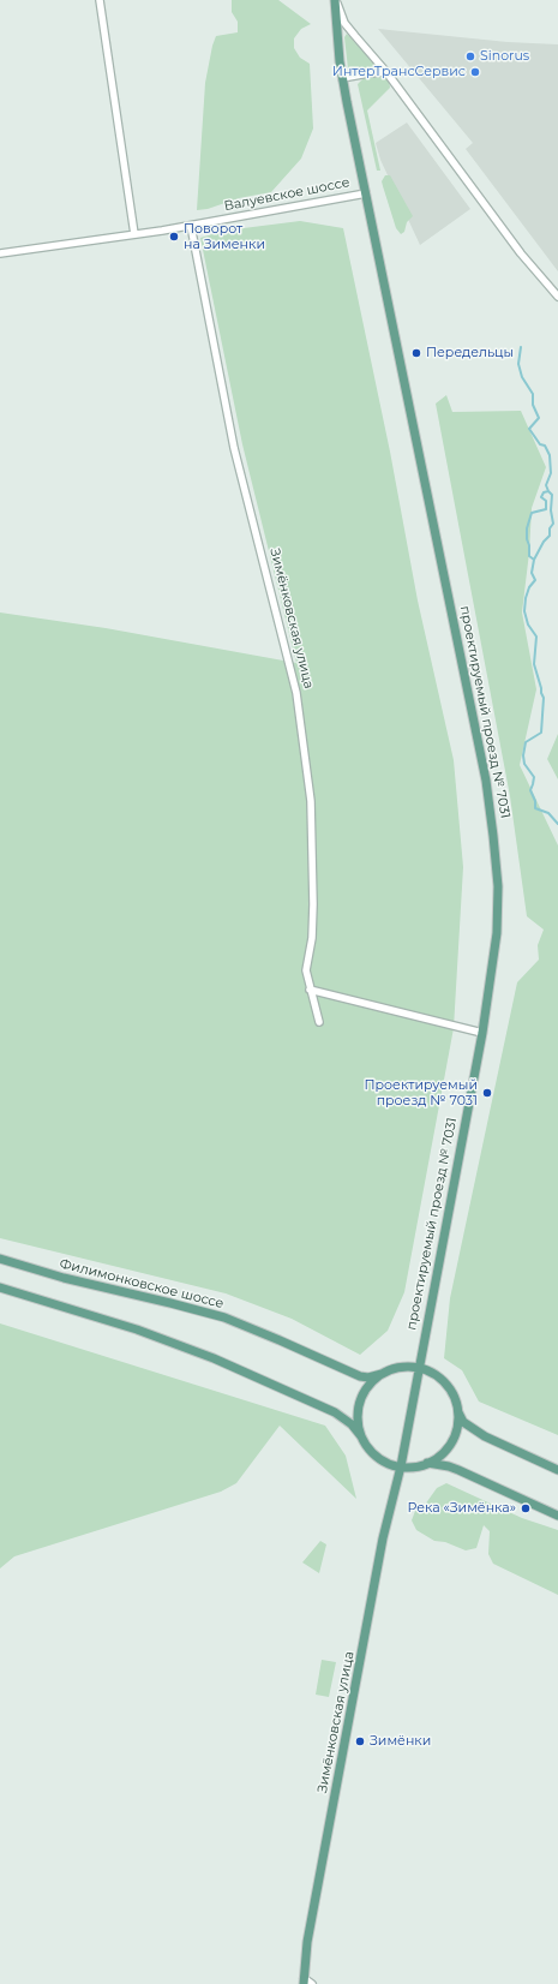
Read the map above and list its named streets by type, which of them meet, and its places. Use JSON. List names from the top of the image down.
{
  "streets": {
    "main road": [
      "Валуевское шоссе",
      "Зимёнковская улица",
      "проектируемый проезд № 7031",
      "Филимонковское шоссе"
    ]
  },
  "crossings": [
    ["Валуевское шоссе", "Зимёнковская улица"],
    ["Валуевское шоссе", "проектируемый проезд № 7031"],
    ["Зимёнковская улица", "проектируемый проезд № 7031"],
    ["проектируемый проезд № 7031", "Филимонковское шоссе"]
  ],
  "places": [
    "Sinorus",
    "ИнтерТрансСервис",
    "Поворот на Зименки",
    "Передельцы",
    "Проектируемый проезд № 7031",
    "Река «Зимёнка»",
    "Зимёнки"
  ]
}
